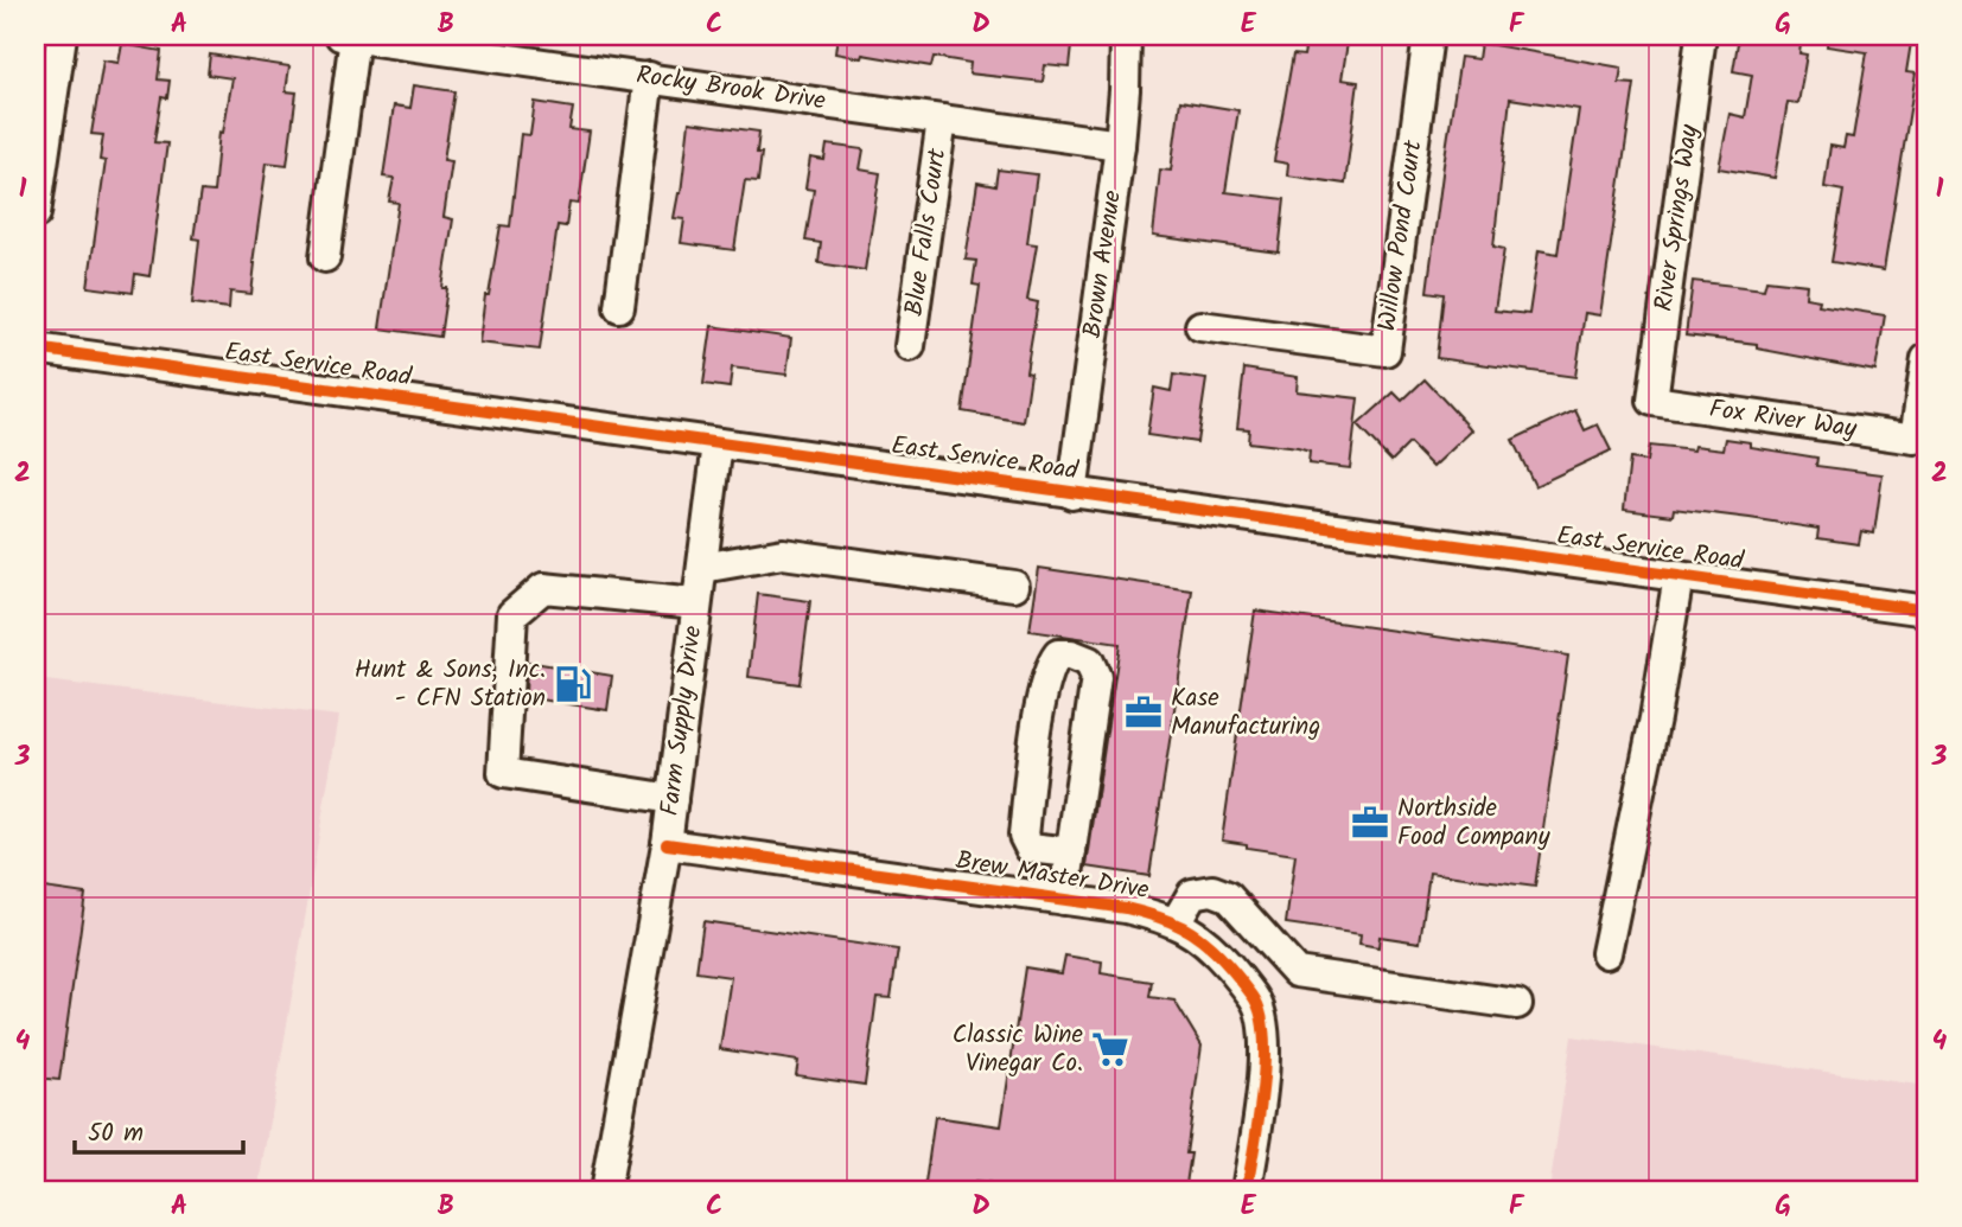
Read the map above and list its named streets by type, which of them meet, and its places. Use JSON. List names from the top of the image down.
{
  "streets": {
    "street": [
      "Rocky Brook Drive",
      "River Springs Way",
      "Blue Falls Court",
      "Willow Pond Court",
      "Brown Avenue",
      "East Service Road",
      "Fox River Way",
      "Farm Supply Drive",
      "Brew Master Drive"
    ]
  },
  "crossings": [
    ["Rocky Brook Drive", "Blue Falls Court"],
    ["Rocky Brook Drive", "Brown Avenue"],
    ["River Springs Way", "Fox River Way"],
    ["Brown Avenue", "East Service Road"],
    ["East Service Road", "Farm Supply Drive"],
    ["Farm Supply Drive", "Brew Master Drive"]
  ],
  "places": {
    "fuel station": ["Hunt & Sons, Inc. - CFN Station"],
    "office": ["Kase Manufacturing", "Northside Food Company"],
    "supermarket": ["Classic Wine Vinegar Co."]
  },
  "scale_bar": "50 m",
  "grid": {
    "columns": [
      "A",
      "B",
      "C",
      "D",
      "E",
      "F",
      "G"
    ],
    "rows": [
      "1",
      "2",
      "3",
      "4"
    ]
  }
}
